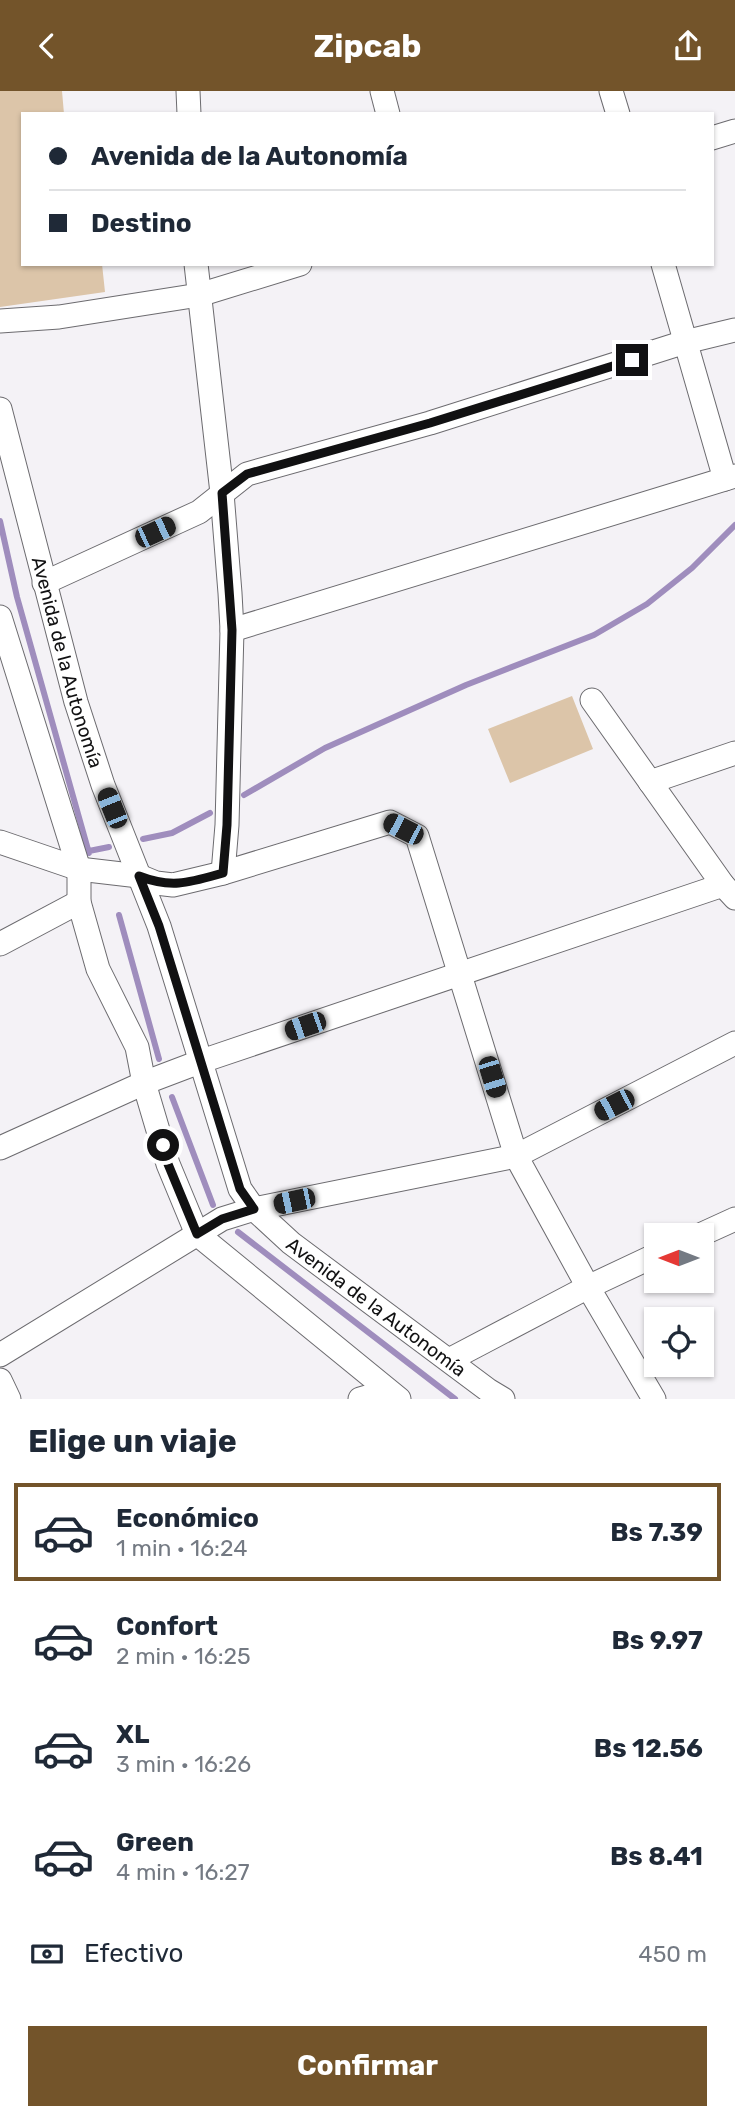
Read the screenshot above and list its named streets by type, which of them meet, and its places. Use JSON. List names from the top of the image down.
{
  "streets": {
    "street": ["Avenida de la Autonomía"]
  },
  "north": "left",
  "page": {
    "header": "Zipcab",
    "banner": ["Avenida de la Autonomía", "Destino"],
    "heading": "Elige un viaje",
    "list": [
      {
        "name": "Económico",
        "note": "1 min · 16:24",
        "value": "Bs 7.39"
      },
      {
        "name": "Confort",
        "note": "2 min · 16:25",
        "value": "Bs 9.97"
      },
      {
        "name": "XL",
        "note": "3 min · 16:26",
        "value": "Bs 12.56"
      },
      {
        "name": "Green",
        "note": "4 min · 16:27",
        "value": "Bs 8.41"
      }
    ],
    "pay": ["Efectivo", "450 m"],
    "buttons": "Confirmar"
  }
}
